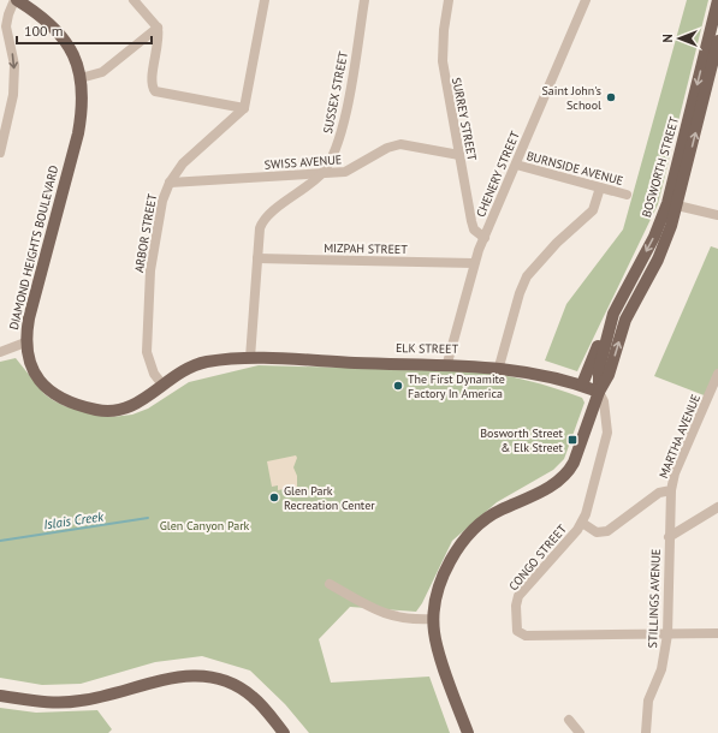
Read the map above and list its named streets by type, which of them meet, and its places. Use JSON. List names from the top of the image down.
{
  "streets": {
    "main road": ["BOSWORTH STREET", "DIAMOND HEIGHTS BOULEVARD", "ELK STREET"],
    "street": [
      "SUSSEX STREET",
      "SURREY STREET",
      "SWISS AVENUE",
      "BURNSIDE AVENUE",
      "CHENERY STREET",
      "ARBOR STREET",
      "MIZPAH STREET",
      "MARTHA AVENUE",
      "CONGO STREET",
      "STILLINGS AVENUE"
    ]
  },
  "crossings": [
    ["SUSSEX STREET", "SWISS AVENUE"],
    ["SUSSEX STREET", "DIAMOND HEIGHTS BOULEVARD"],
    ["SUSSEX STREET", "MIZPAH STREET"],
    ["SUSSEX STREET", "ELK STREET"],
    ["SURREY STREET", "SWISS AVENUE"],
    ["SURREY STREET", "CHENERY STREET"],
    ["SWISS AVENUE", "ARBOR STREET"],
    ["BOSWORTH STREET", "ELK STREET"],
    ["BOSWORTH STREET", "CONGO STREET"],
    ["BURNSIDE AVENUE", "CHENERY STREET"],
    ["CHENERY STREET", "MIZPAH STREET"],
    ["CHENERY STREET", "ELK STREET"],
    ["ARBOR STREET", "DIAMOND HEIGHTS BOULEVARD"],
    ["DIAMOND HEIGHTS BOULEVARD", "ELK STREET"],
    ["ELK STREET", "CONGO STREET"],
    ["MARTHA AVENUE", "CONGO STREET"],
    ["MARTHA AVENUE", "STILLINGS AVENUE"],
    ["CONGO STREET", "STILLINGS AVENUE"]
  ],
  "water": ["Islais Creek"],
  "parks": ["Glen Canyon Park"],
  "places": {
    "other": ["Saint John's School", "The First Dynamite Factory In America", "Glen Park Recreation Center"],
    "transit": ["Bosworth Street & Elk Street"]
  },
  "scale_bar": "100 m",
  "north": "left"
}
